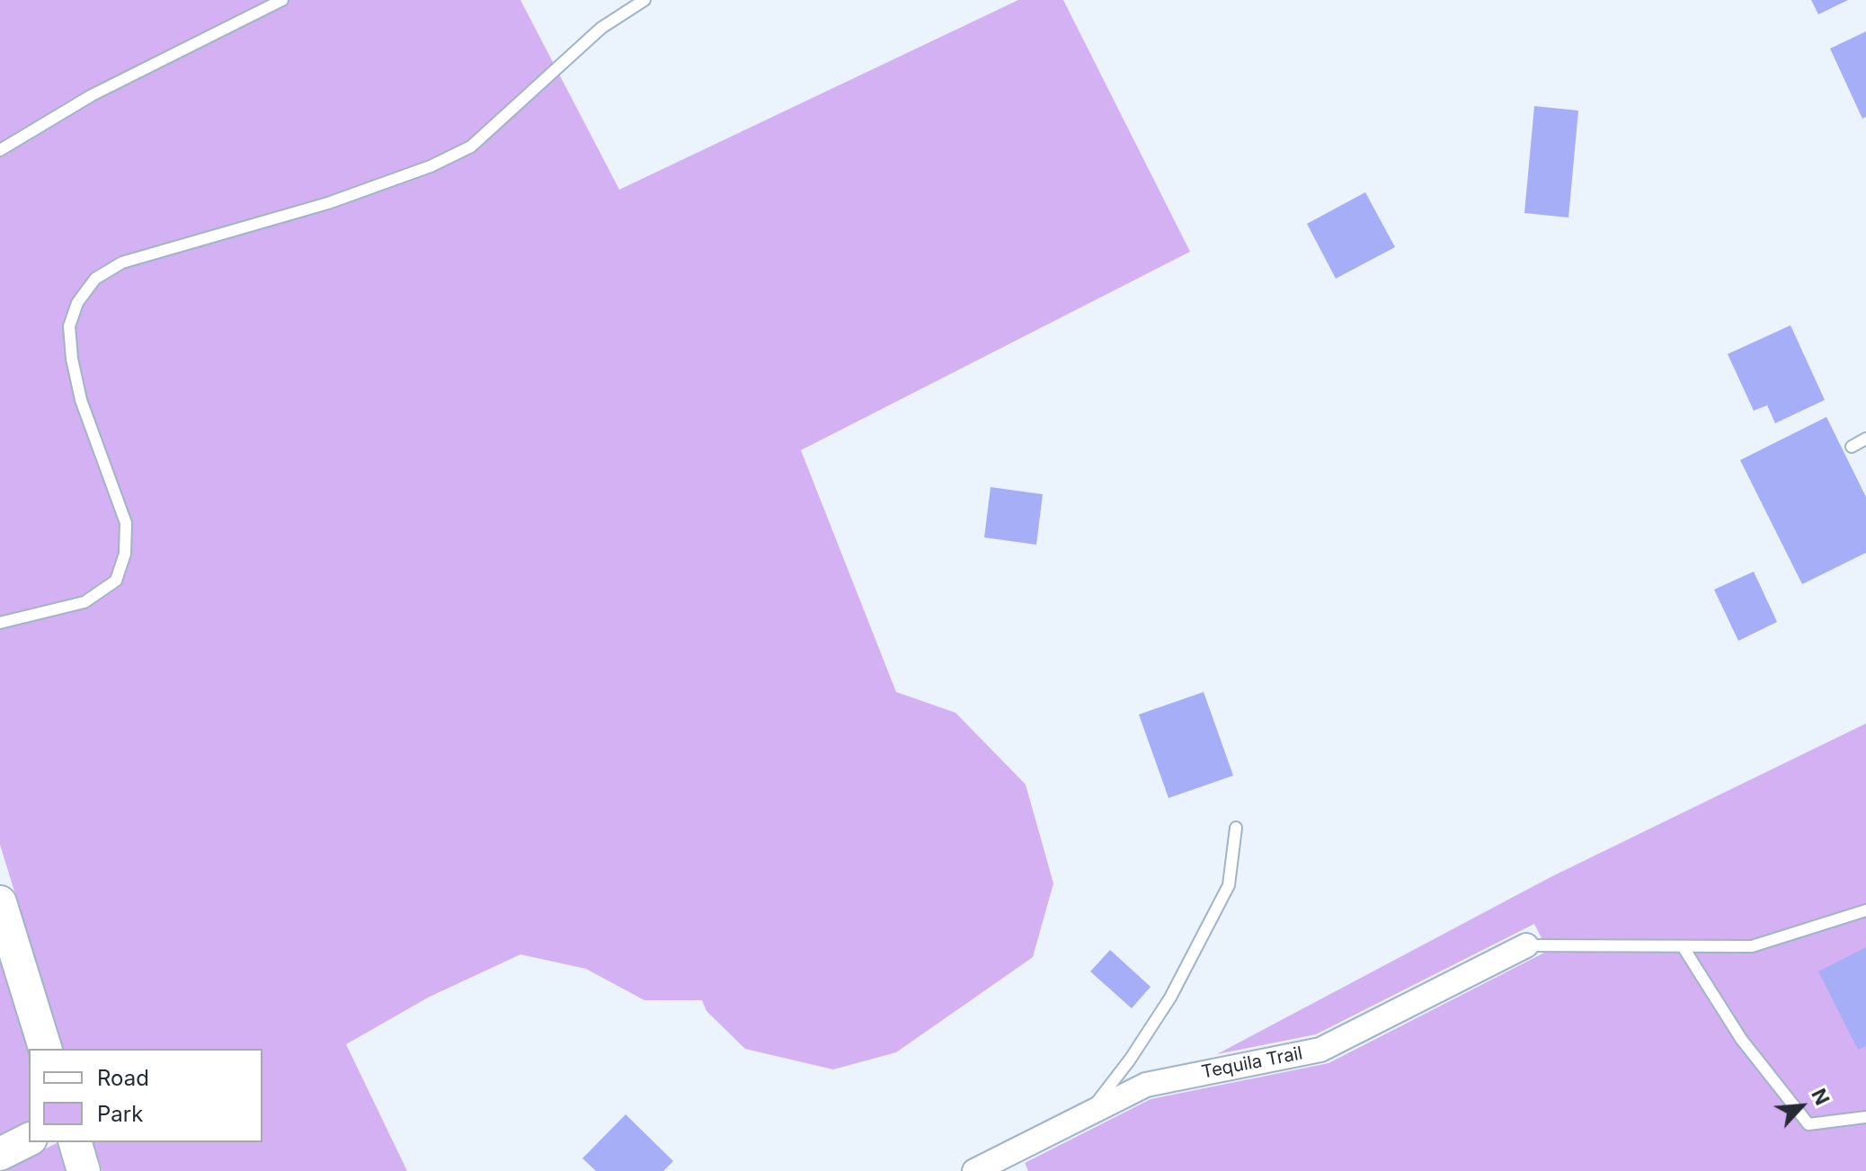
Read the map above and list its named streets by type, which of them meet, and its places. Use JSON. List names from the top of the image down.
{
  "streets": {
    "street": ["Tequila Trail"]
  },
  "legend": ["Road", "Park"],
  "north": "top right"
}
